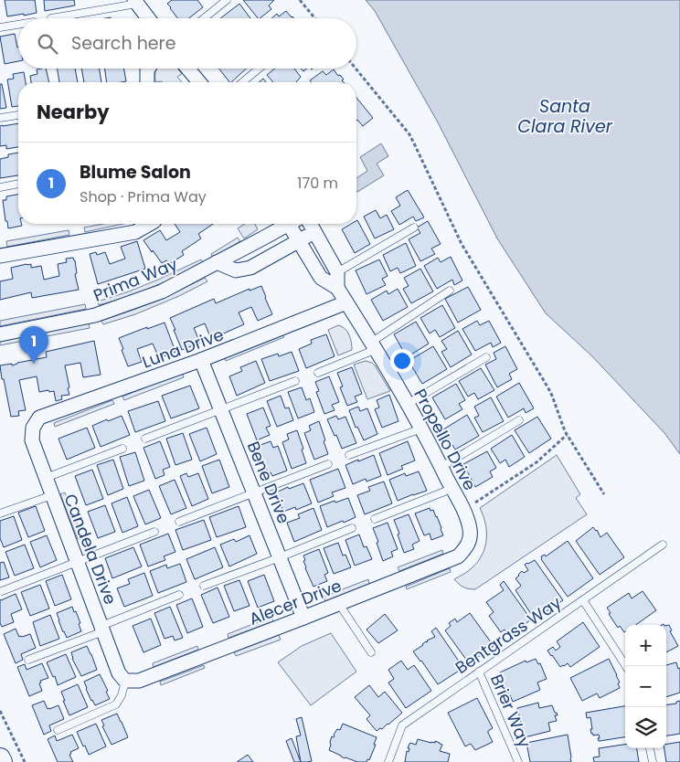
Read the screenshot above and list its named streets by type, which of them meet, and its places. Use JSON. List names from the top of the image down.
{
  "streets": {
    "street": [
      "Prima Way",
      "Luna Drive",
      "Propello Drive",
      "Bene Drive",
      "Candela Drive",
      "Alecer Drive"
    ],
    "lane": ["Bentgrass Way", "Brier Way"]
  },
  "crossings": [
    ["Luna Drive", "Propello Drive"],
    ["Luna Drive", "Bene Drive"],
    ["Luna Drive", "Candela Drive"],
    ["Propello Drive", "Alecer Drive"],
    ["Bene Drive", "Alecer Drive"],
    ["Candela Drive", "Alecer Drive"],
    ["Bentgrass Way", "Brier Way"]
  ],
  "water": ["Santa Clara River"],
  "page": {
    "search": "Search here",
    "heading": "Nearby",
    "list": [
      {
        "mark": "1",
        "name": "Blume Salon",
        "note": "Shop · Prima Way",
        "value": "170 m"
      }
    ],
    "pins": "1",
    "map_buttons": ["+", "−"]
  }
}
